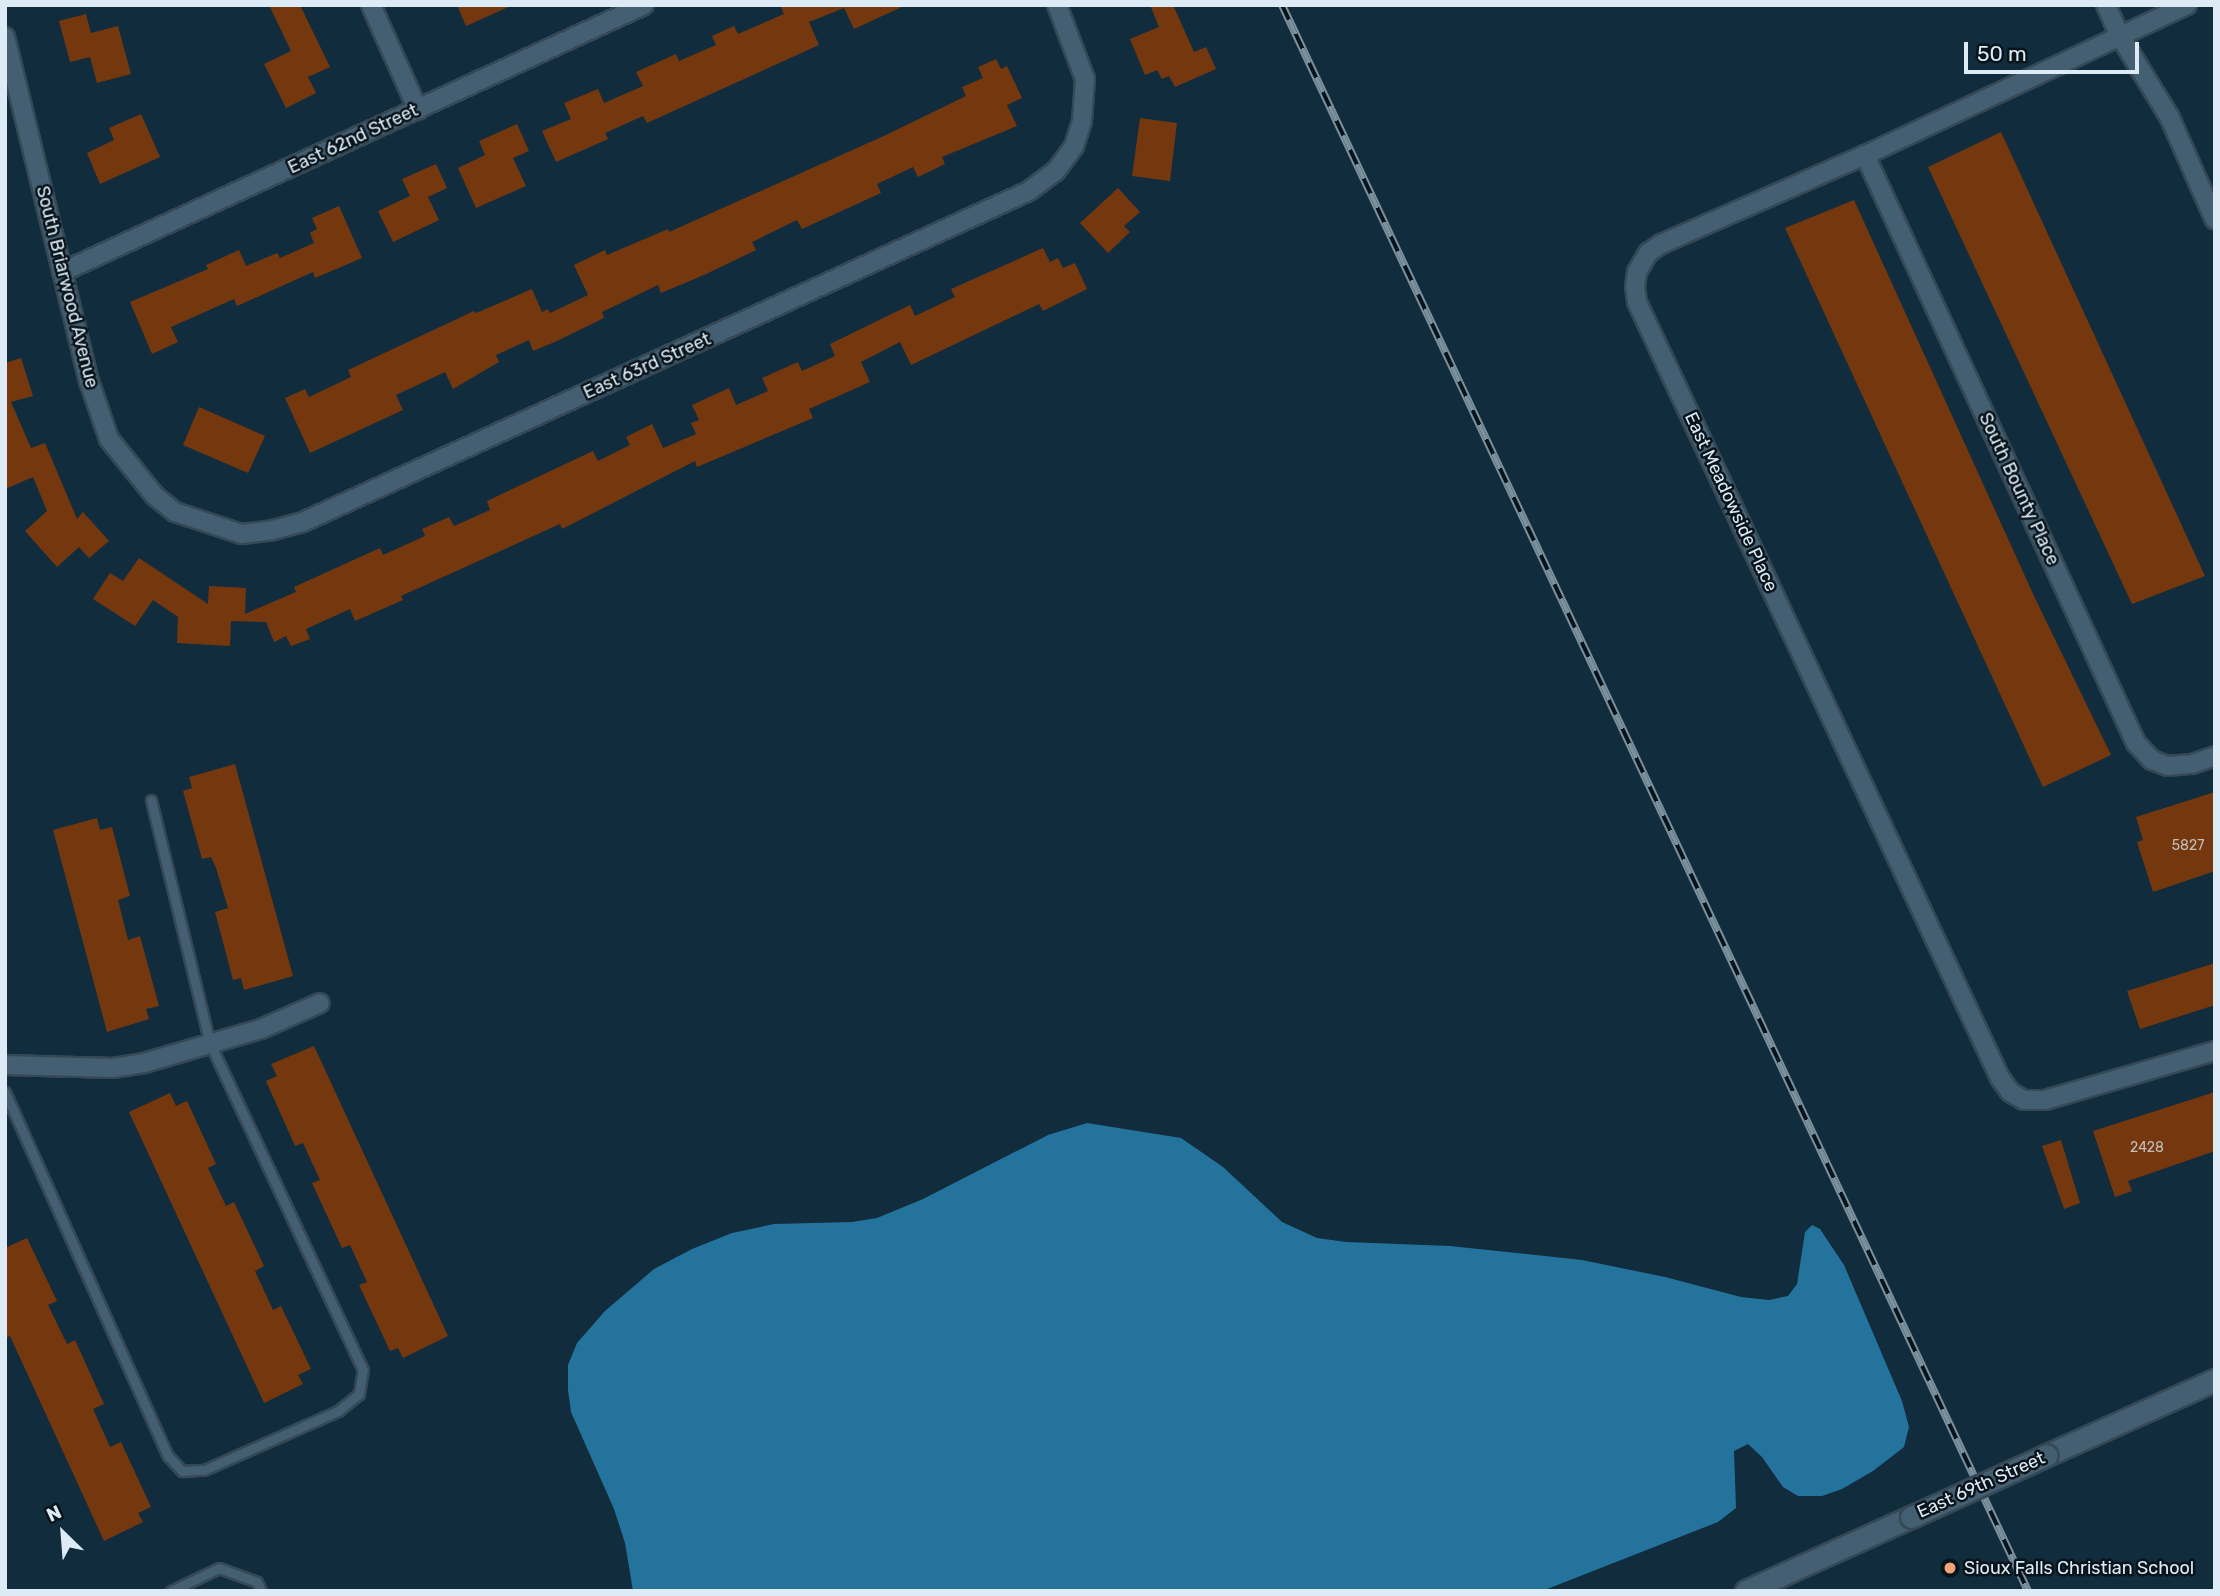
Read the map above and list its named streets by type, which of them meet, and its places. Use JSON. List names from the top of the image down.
{
  "streets": {
    "main road": ["East 69th Street"],
    "street": [
      "East 62nd Street",
      "South Briarwood Avenue",
      "East 63rd Street",
      "South Bounty Place",
      "East Meadowside Place"
    ]
  },
  "crossings": [
    ["East 62nd Street", "South Briarwood Avenue"],
    ["South Briarwood Avenue", "East 63rd Street"],
    ["South Bounty Place", "East Meadowside Place"]
  ],
  "places": ["Sioux Falls Christian School"],
  "house_numbers": ["5827", "2428"],
  "scale_bar": "50 m",
  "north": "top left"
}
